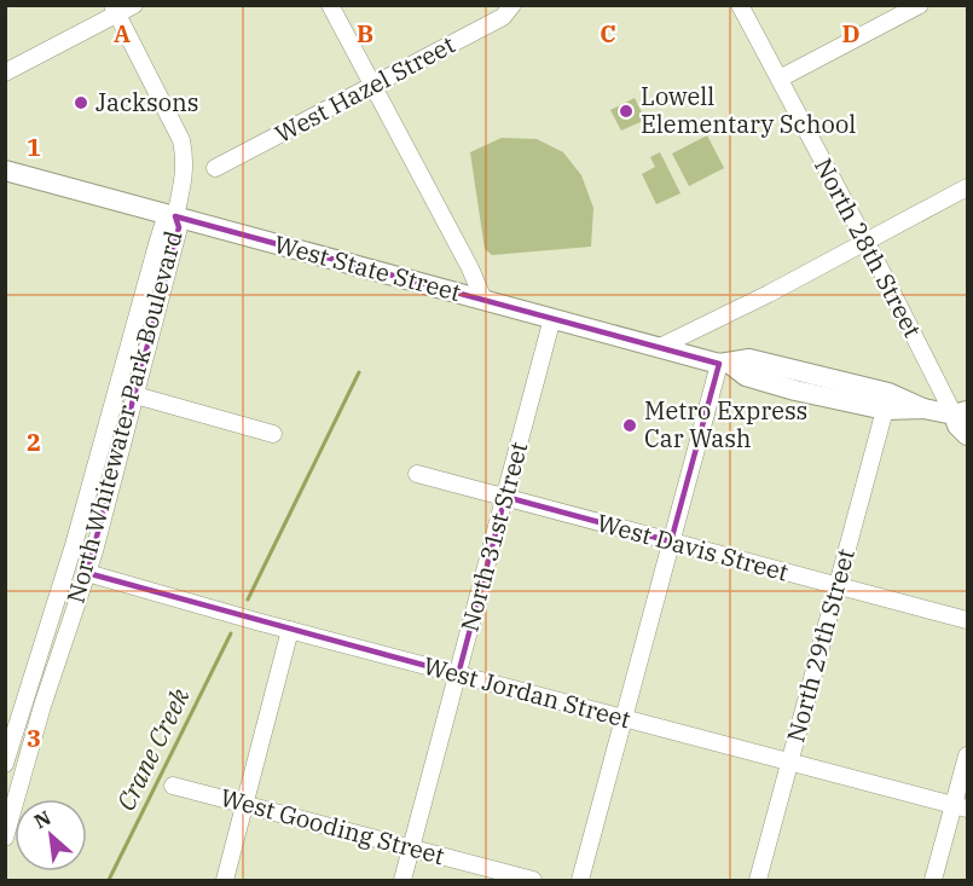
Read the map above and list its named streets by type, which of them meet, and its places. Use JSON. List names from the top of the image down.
{
  "streets": {
    "main road": ["West State Street"],
    "street": [
      "West Hazel Street",
      "North 28th Street",
      "North Whitewater Park Boulevard",
      "North 31st Street",
      "West Davis Street",
      "North 29th Street",
      "West Jordan Street",
      "West Gooding Street"
    ]
  },
  "crossings": [
    ["North 28th Street", "West State Street"],
    ["West State Street", "North Whitewater Park Boulevard"],
    ["West State Street", "North 31st Street"],
    ["West State Street", "North 29th Street"],
    ["North Whitewater Park Boulevard", "West Jordan Street"],
    ["North 31st Street", "West Davis Street"],
    ["North 31st Street", "West Jordan Street"],
    ["North 31st Street", "West Gooding Street"],
    ["West Davis Street", "North 29th Street"],
    ["North 29th Street", "West Jordan Street"]
  ],
  "water": ["Crane Creek"],
  "places": ["Jacksons", "Lowell Elementary School", "Metro Express Car Wash"],
  "north": "top left",
  "grid": {
    "columns": [
      "A",
      "B",
      "C",
      "D"
    ],
    "rows": ["1", "2", "3"]
  }
}
